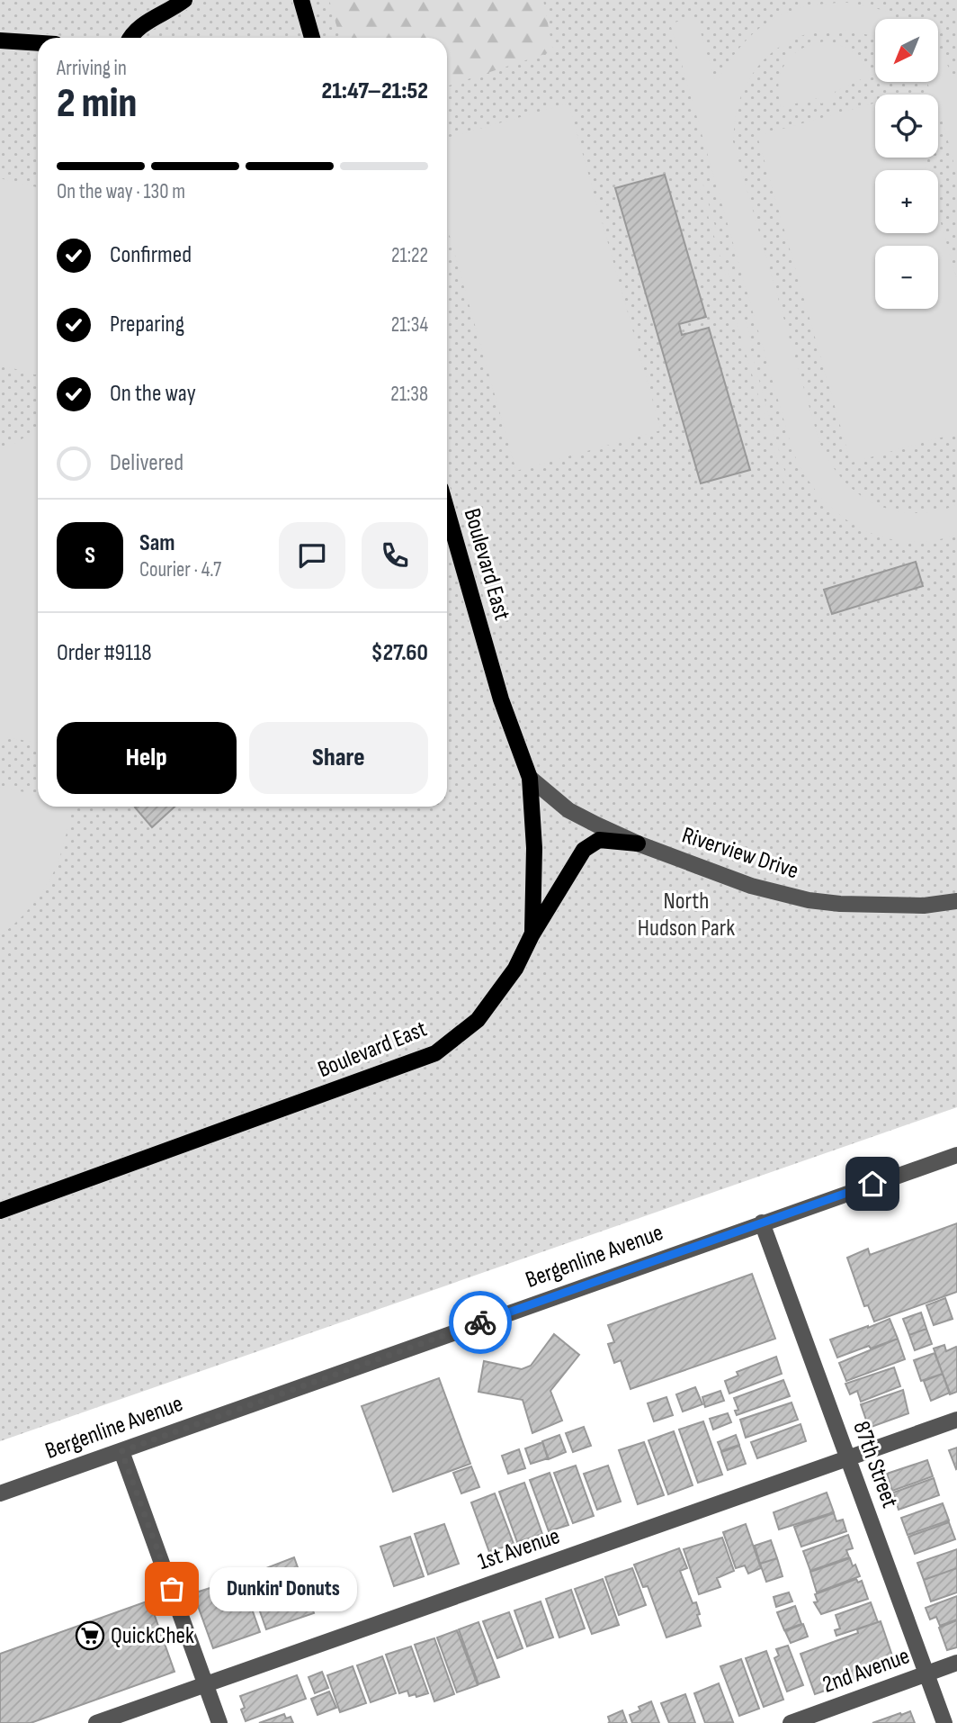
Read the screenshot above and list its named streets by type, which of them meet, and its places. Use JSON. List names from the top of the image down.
{
  "streets": {
    "main road": ["Boulevard East"],
    "street": [
      "Riverview Drive",
      "Bergenline Avenue",
      "87th Street",
      "1st Avenue",
      "2nd Avenue"
    ]
  },
  "crossings": [
    ["Boulevard East", "Riverview Drive"],
    ["Bergenline Avenue", "87th Street"],
    ["87th Street", "1st Avenue"],
    ["87th Street", "2nd Avenue"]
  ],
  "parks": ["North Hudson Park"],
  "places": {
    "other": ["Dunkin' Donuts"],
    "supermarket": ["QuickChek"]
  },
  "north": "bottom left",
  "page": {
    "map_buttons": ["+", "−"],
    "heading": ["2 min", "Arriving in", "21:47–21:52"],
    "panel": [
      "Sam",
      "Courier · 4.7",
      "Order #9118",
      "$27.60"
    ],
    "bar": "On the way · 130 m",
    "list": [
      ["Confirmed", "21:22"],
      ["Preparing", "21:34"],
      ["On the way", "21:38"],
      "Delivered"
    ],
    "round": "S",
    "buttons": ["Help", "Share"],
    "bubble": "Dunkin' Donuts"
  }
}
